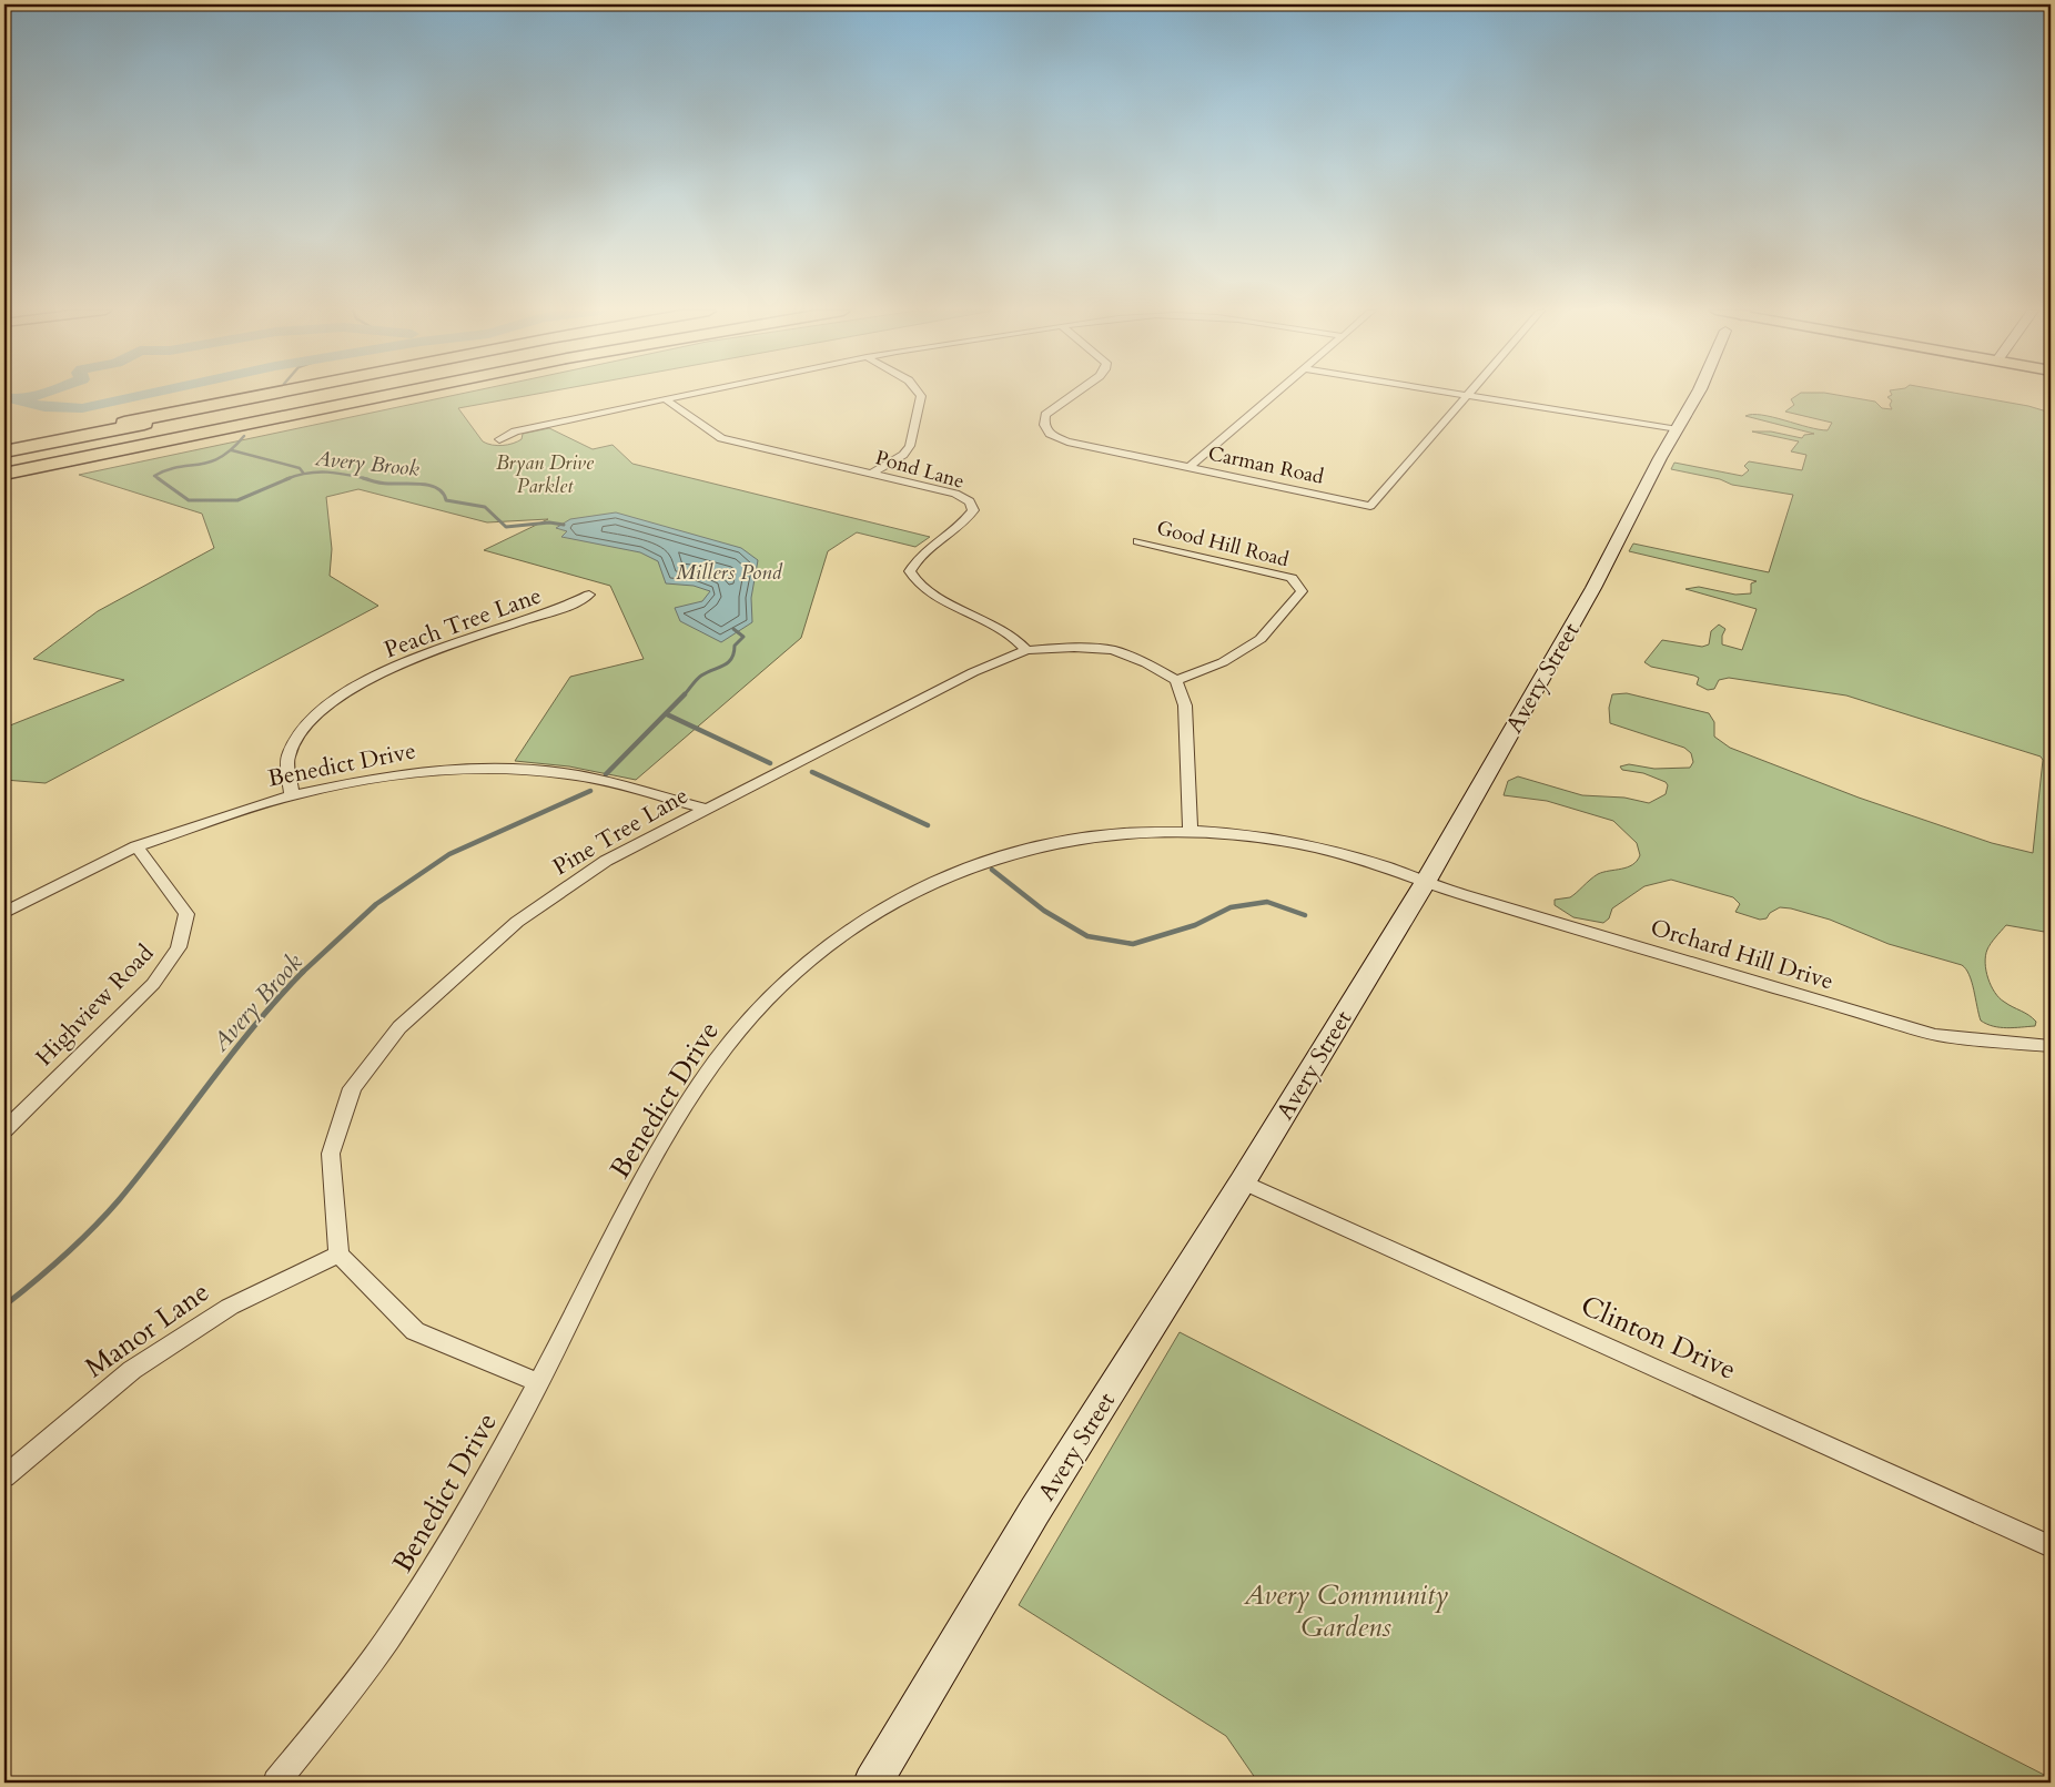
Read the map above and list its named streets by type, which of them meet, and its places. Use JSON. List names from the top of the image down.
{
  "streets": {
    "main road": ["Avery Street"],
    "street": [
      "Carman Road",
      "Pond Lane",
      "Good Hill Road",
      "Peach Tree Lane",
      "Benedict Drive",
      "Pine Tree Lane",
      "Orchard Hill Drive",
      "Highview Road",
      "Manor Lane",
      "Clinton Drive"
    ]
  },
  "crossings": [
    ["Pond Lane", "Pine Tree Lane"],
    ["Good Hill Road", "Pine Tree Lane"],
    ["Peach Tree Lane", "Benedict Drive"],
    ["Avery Street", "Benedict Drive"],
    ["Avery Street", "Orchard Hill Drive"],
    ["Avery Street", "Clinton Drive"],
    ["Benedict Drive", "Pine Tree Lane"],
    ["Benedict Drive", "Orchard Hill Drive"],
    ["Benedict Drive", "Highview Road"],
    ["Pine Tree Lane", "Manor Lane"]
  ],
  "water": ["Avery Brook", "Millers Pond"],
  "parks": ["Bryan Drive Parklet", "Avery Community Gardens"]
}
